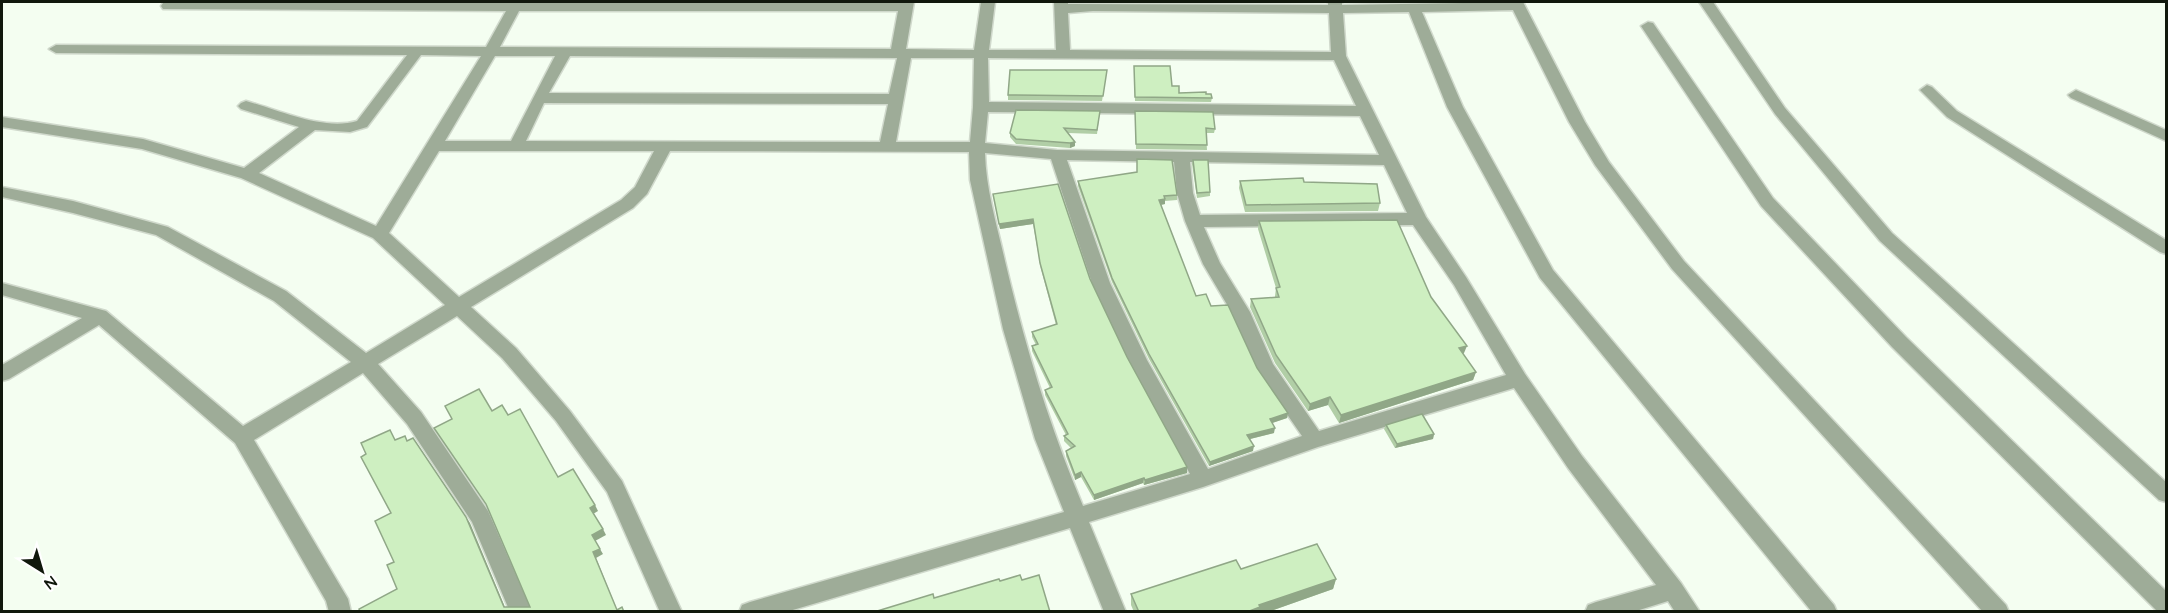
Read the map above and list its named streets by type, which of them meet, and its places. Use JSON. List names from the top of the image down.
{
  "north": "bottom right"
}
